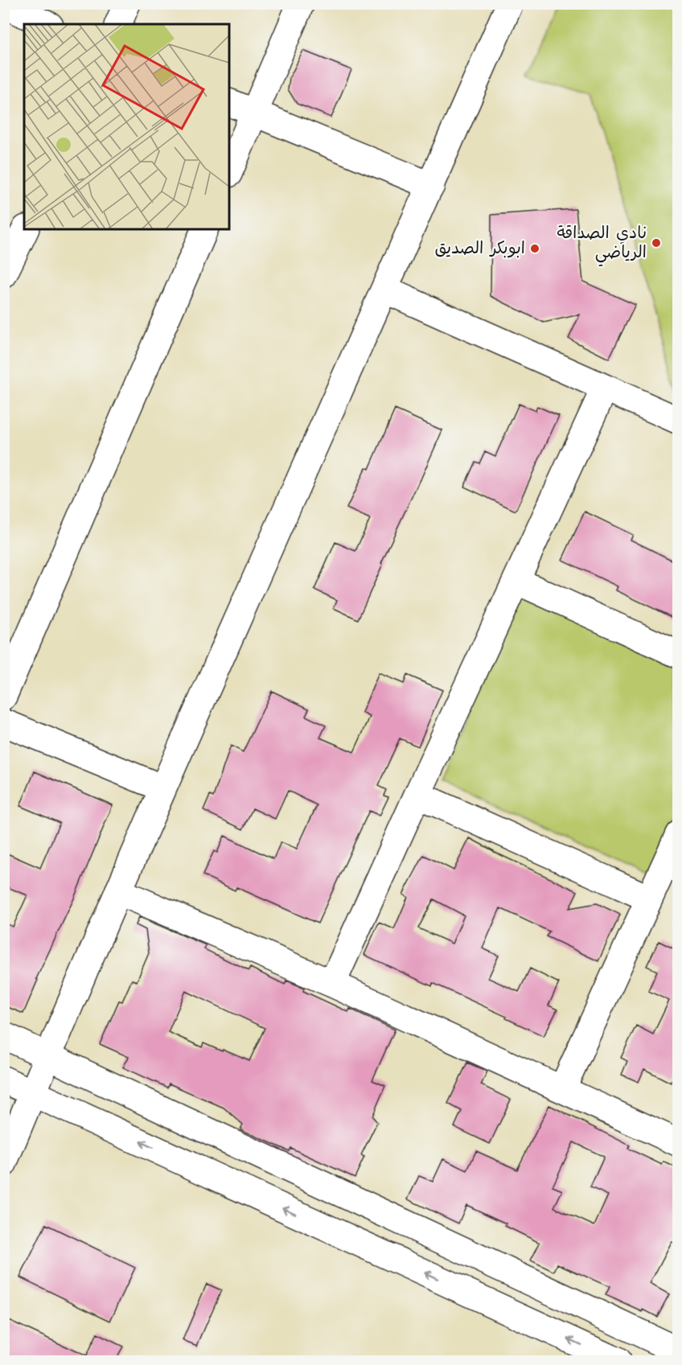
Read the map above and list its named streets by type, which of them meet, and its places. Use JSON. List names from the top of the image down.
{
  "places": ["نادي الصداقة الرياضي", "ابوبكر الصديق"]
}
